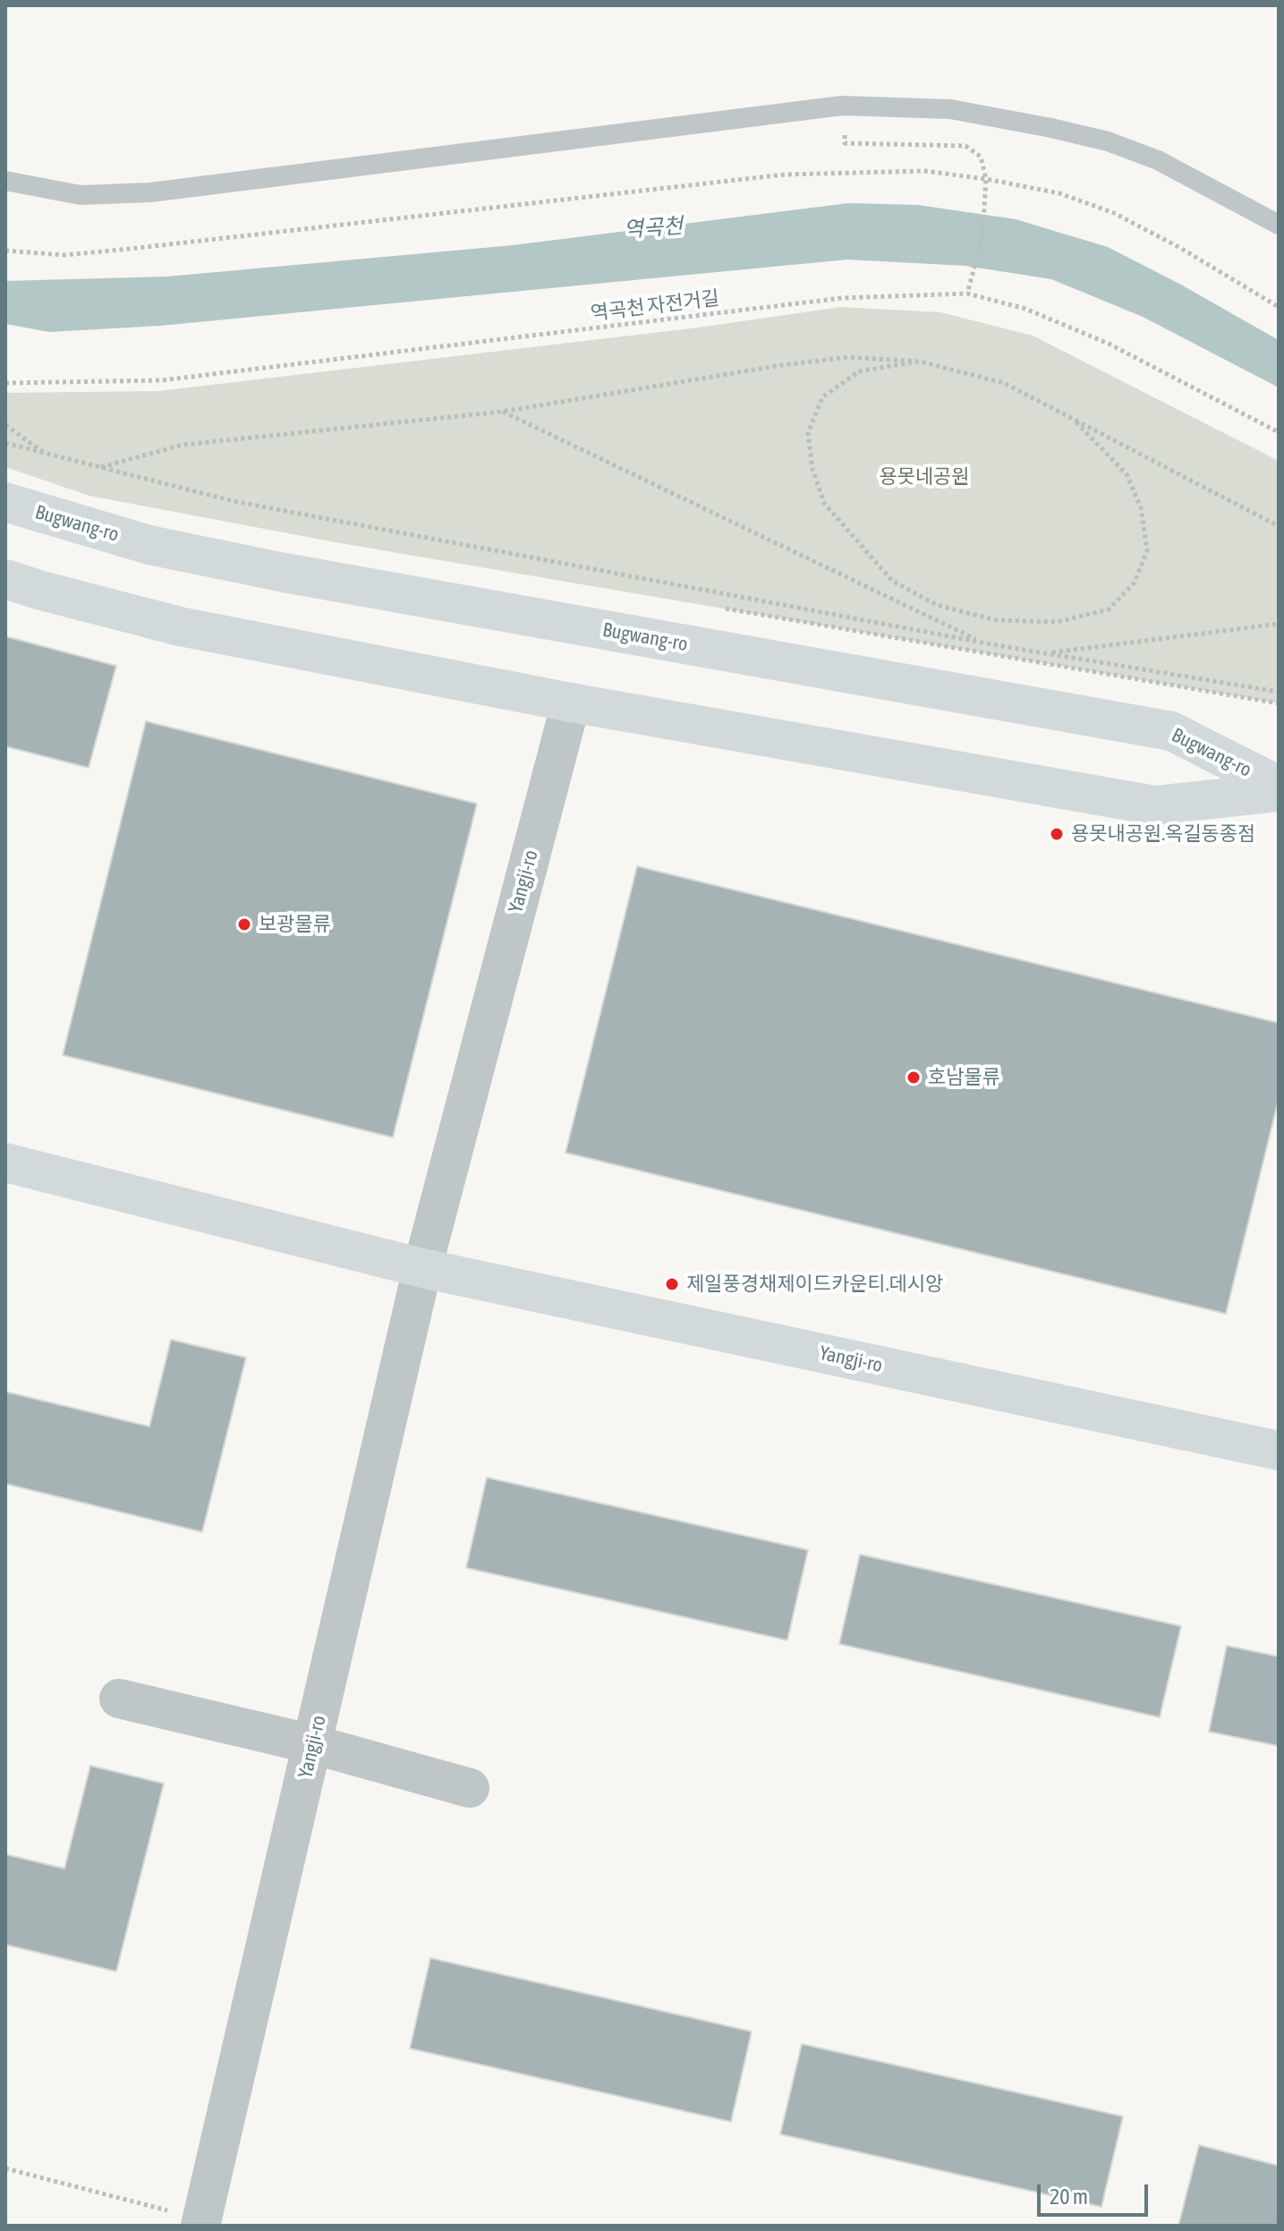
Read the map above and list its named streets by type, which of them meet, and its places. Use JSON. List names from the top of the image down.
{
  "streets": {
    "main road": ["Bugwang-ro", "Yangji-ro"],
    "path": ["역곡천 자전거길"]
  },
  "crossings": [
    ["Bugwang-ro", "Yangji-ro"]
  ],
  "water": ["역곡천"],
  "parks": ["용못네공원"],
  "places": [
    "용못내공원.옥길동종점",
    "보광물류",
    "호남물류",
    "제일풍경채제이드카운티.데시앙"
  ],
  "scale_bar": "20 m"
}
